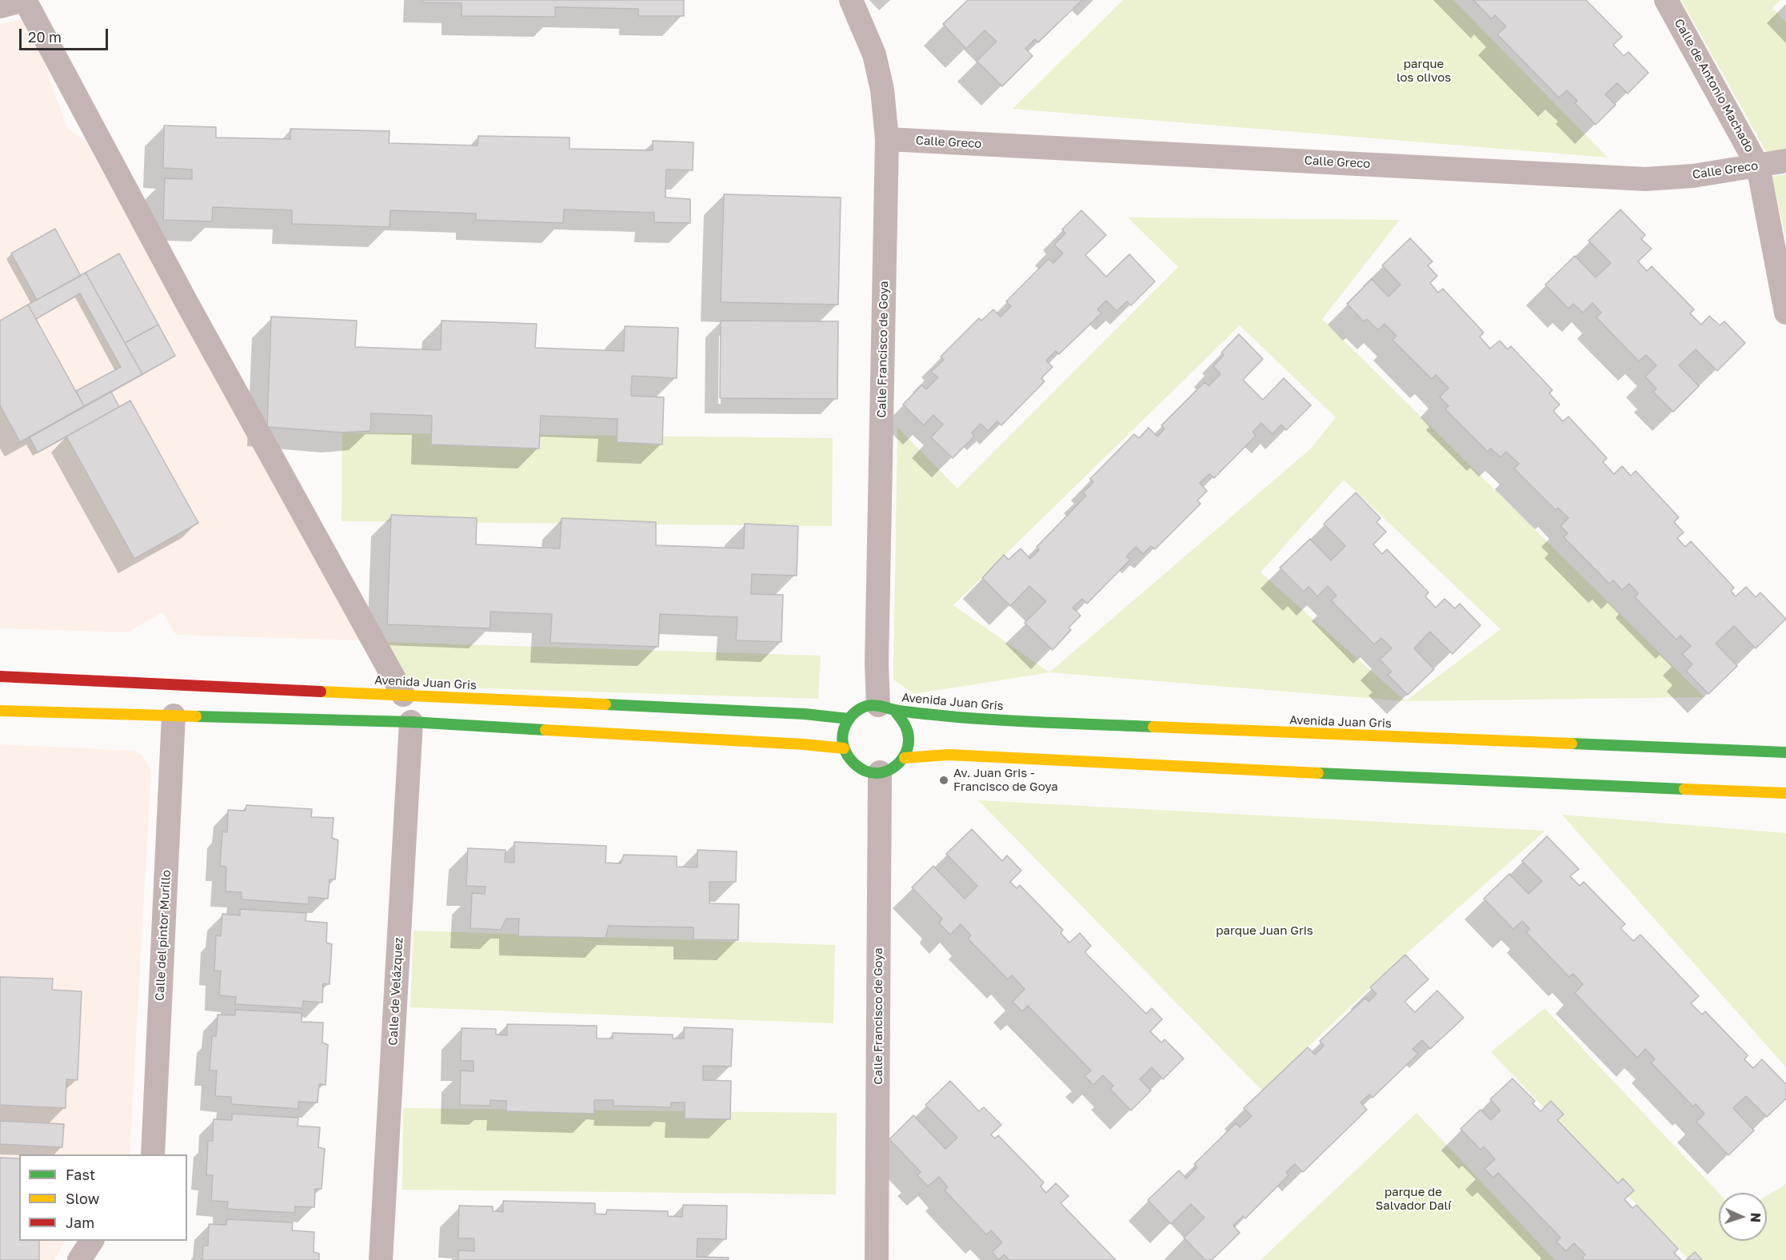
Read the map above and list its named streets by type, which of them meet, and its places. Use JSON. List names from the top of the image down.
{
  "streets": {
    "street": [
      "Calle de Antonio Machado",
      "Calle Greco",
      "Calle Francisco de Goya",
      "Avenida Juan Gris",
      "Calle del pintor Murillo",
      "Calle de Velázquez"
    ]
  },
  "crossings": [
    ["Calle de Antonio Machado", "Calle Greco"],
    ["Calle Greco", "Calle Francisco de Goya"],
    ["Calle Francisco de Goya", "Avenida Juan Gris"]
  ],
  "parks": ["parque los olivos", "parque Juan Gris", "parque de Salvador Dalí"],
  "places": ["Av. Juan Gris - Francisco de Goya"],
  "legend": ["Fast", "Slow", "Jam"],
  "scale_bar": "20 m",
  "north": "right"
}
